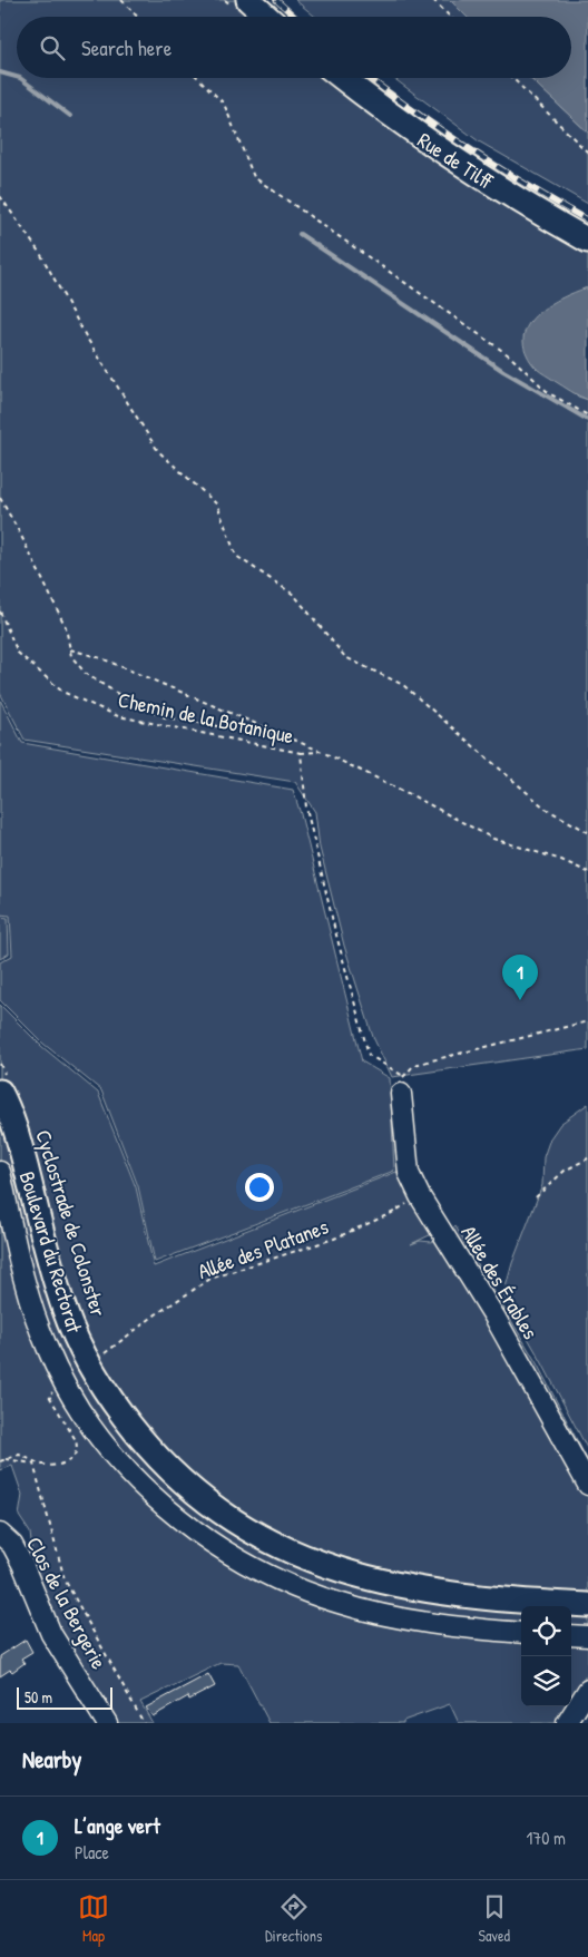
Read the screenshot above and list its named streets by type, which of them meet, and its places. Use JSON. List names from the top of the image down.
{
  "streets": {
    "main road": ["Rue de Tilff", "Boulevard du Rectorat"],
    "street": ["Allée des Érables", "Clos de la Bergerie"],
    "path": ["Chemin de la Botanique", "Allée des Platanes"]
  },
  "crossings": [
    ["Chemin de la Botanique", "Allée des Érables"],
    ["Allée des Platanes", "Allée des Érables"]
  ],
  "scale_bar": "50 m",
  "page": {
    "search": "Search here",
    "pins": "1",
    "scale": "50 m",
    "heading": "Nearby",
    "list": [
      {
        "mark": "1",
        "name": "L’ange vert",
        "note": "Place",
        "value": "170 m"
      }
    ],
    "nav": ["Map", "Directions", "Saved"]
  }
}
